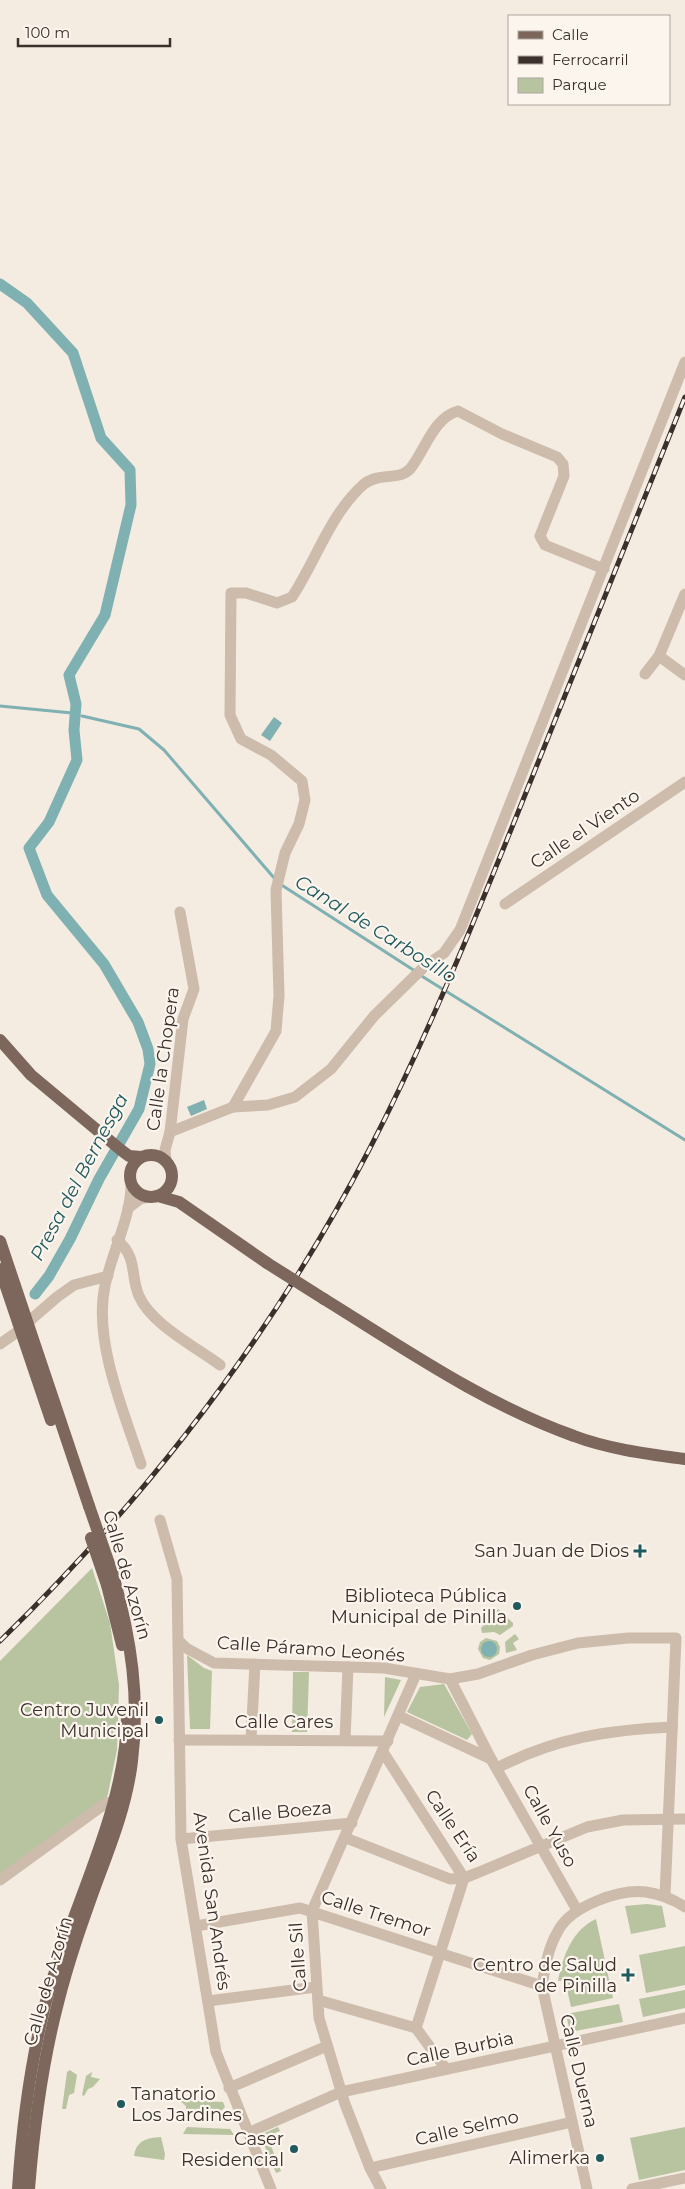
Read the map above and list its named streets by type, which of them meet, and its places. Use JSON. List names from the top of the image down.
{
  "streets": {
    "main road": ["Calle de Azorín"],
    "street": [
      "Calle el Viento",
      "Calle la Chopera",
      "Calle Páramo Leonés",
      "Calle Cares",
      "Calle Boeza",
      "Calle Ería",
      "Calle Yuso",
      "Avenida San Andrés",
      "Calle Tremor",
      "Calle Sil",
      "Calle Burbia",
      "Calle Duerna",
      "Calle Selmo"
    ]
  },
  "crossings": [
    ["Calle Páramo Leonés", "Calle Yuso"],
    ["Calle Páramo Leonés", "Avenida San Andrés"],
    ["Calle Páramo Leonés", "Calle Sil"],
    ["Calle Cares", "Avenida San Andrés"],
    ["Calle Cares", "Calle Sil"],
    ["Calle Boeza", "Calle Ería"],
    ["Calle Boeza", "Avenida San Andrés"],
    ["Calle Boeza", "Calle Sil"],
    ["Calle Ería", "Calle Yuso"],
    ["Calle Ería", "Calle Sil"],
    ["Calle Yuso", "Calle Duerna"],
    ["Avenida San Andrés", "Calle Tremor"],
    ["Avenida San Andrés", "Calle Burbia"],
    ["Calle Tremor", "Calle Sil"],
    ["Calle Tremor", "Calle Duerna"],
    ["Calle Sil", "Calle Burbia"],
    ["Calle Sil", "Calle Selmo"],
    ["Calle Burbia", "Calle Duerna"],
    ["Calle Duerna", "Calle Selmo"]
  ],
  "water": ["Canal de Carbosillo", "Presa del Bernesga"],
  "places": {
    "health": ["San Juan de Dios", "Centro de Salud de Pinilla"],
    "other": [
      "Biblioteca Pública Municipal de Pinilla",
      "Centro Juvenil Municipal",
      "Tanatorio Los Jardines",
      "Caser Residencial",
      "Alimerka"
    ]
  },
  "legend": ["Calle", "Ferrocarril", "Parque"],
  "scale_bar": "100 m"
}
